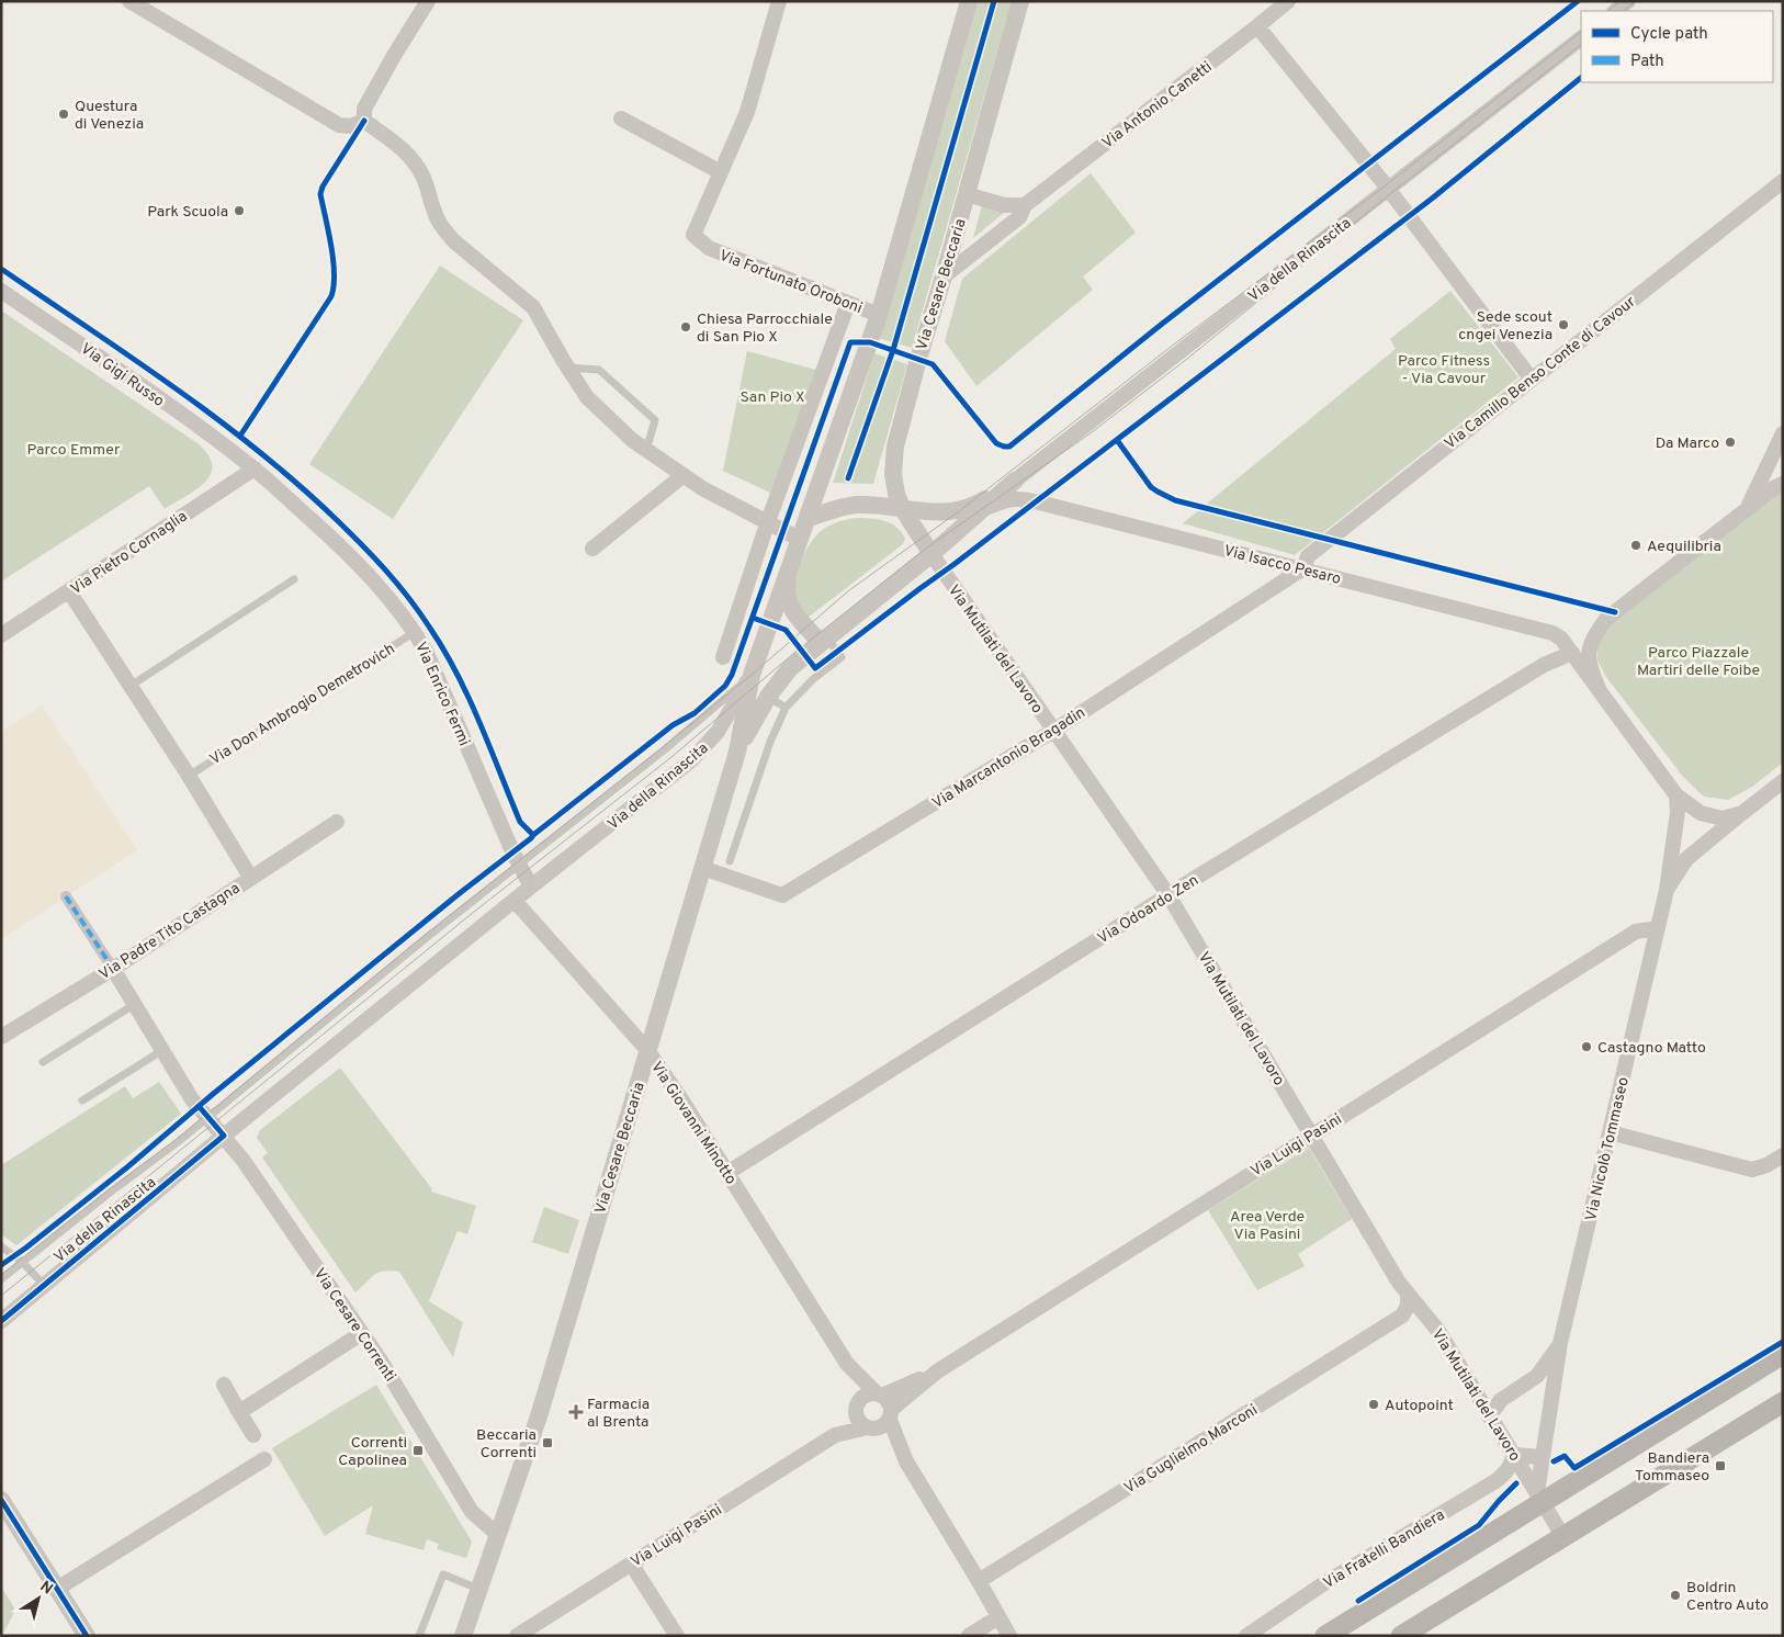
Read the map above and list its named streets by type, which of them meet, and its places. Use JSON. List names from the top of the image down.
{
  "streets": {
    "street": [
      "Via Antonio Canetti",
      "Via della Rinascita",
      "Via Fortunato Oroboni",
      "Via Cesare Beccaria",
      "Via Camillo Benso Conte di Cavour",
      "Via Gigi Russo",
      "Via Pietro Cornaglia",
      "Via Isacco Pesaro",
      "Via Mutilati del Lavoro",
      "Via Enrico Fermi",
      "Via Marcantonio Bragadin",
      "Via Odoardo Zen",
      "Via Padre Tito Castagna",
      "Via Giovanni Minotto",
      "Via Luigi Pasini",
      "Via Nicolò Tommaseo",
      "Via Cesare Correnti",
      "Via Guglielmo Marconi",
      "Via Fratelli Bandiera"
    ],
    "lane": ["Via Don Ambrogio Demetrovich"]
  },
  "crossings": [
    ["Via Antonio Canetti", "Via Cesare Beccaria"],
    ["Via della Rinascita", "Via Cesare Beccaria"],
    ["Via della Rinascita", "Via Enrico Fermi"],
    ["Via della Rinascita", "Via Giovanni Minotto"],
    ["Via della Rinascita", "Via Cesare Correnti"],
    ["Via Cesare Beccaria", "Via Mutilati del Lavoro"],
    ["Via Cesare Beccaria", "Via Marcantonio Bragadin"],
    ["Via Cesare Beccaria", "Via Giovanni Minotto"],
    ["Via Cesare Beccaria", "Via Cesare Correnti"],
    ["Via Camillo Benso Conte di Cavour", "Via Isacco Pesaro"],
    ["Via Camillo Benso Conte di Cavour", "Via Marcantonio Bragadin"],
    ["Via Gigi Russo", "Via Pietro Cornaglia"],
    ["Via Gigi Russo", "Via Enrico Fermi"],
    ["Via Pietro Cornaglia", "Via Enrico Fermi"],
    ["Via Isacco Pesaro", "Via Marcantonio Bragadin"],
    ["Via Isacco Pesaro", "Via Odoardo Zen"],
    ["Via Mutilati del Lavoro", "Via Marcantonio Bragadin"],
    ["Via Mutilati del Lavoro", "Via Odoardo Zen"],
    ["Via Mutilati del Lavoro", "Via Luigi Pasini"],
    ["Via Mutilati del Lavoro", "Via Nicolò Tommaseo"],
    ["Via Mutilati del Lavoro", "Via Fratelli Bandiera"],
    ["Via Enrico Fermi", "Via Don Ambrogio Demetrovich"],
    ["Via Odoardo Zen", "Via Giovanni Minotto"],
    ["Via Giovanni Minotto", "Via Luigi Pasini"],
    ["Via Luigi Pasini", "Via Nicolò Tommaseo"]
  ],
  "parks": [
    "Parco Fitness - Via Cavour",
    "San Pio X",
    "Parco Emmer",
    "Parco Piazzale Martiri delle Foibe",
    "Area Verde Via Pasini"
  ],
  "places": {
    "other": [
      "Questura di Venezia",
      "Park Scuola",
      "Sede scout cngei Venezia",
      "Chiesa Parrocchiale di San Pio X",
      "Da Marco",
      "Aequilibria",
      "Castagno Matto",
      "Autopoint",
      "Boldrin Centro Auto"
    ],
    "health": ["Farmacia al Brenta"],
    "transit": ["Beccaria Correnti", "Correnti Capolinea", "Bandiera Tommaseo"]
  },
  "legend": ["Cycle path", "Path"],
  "north": "top right"
}
